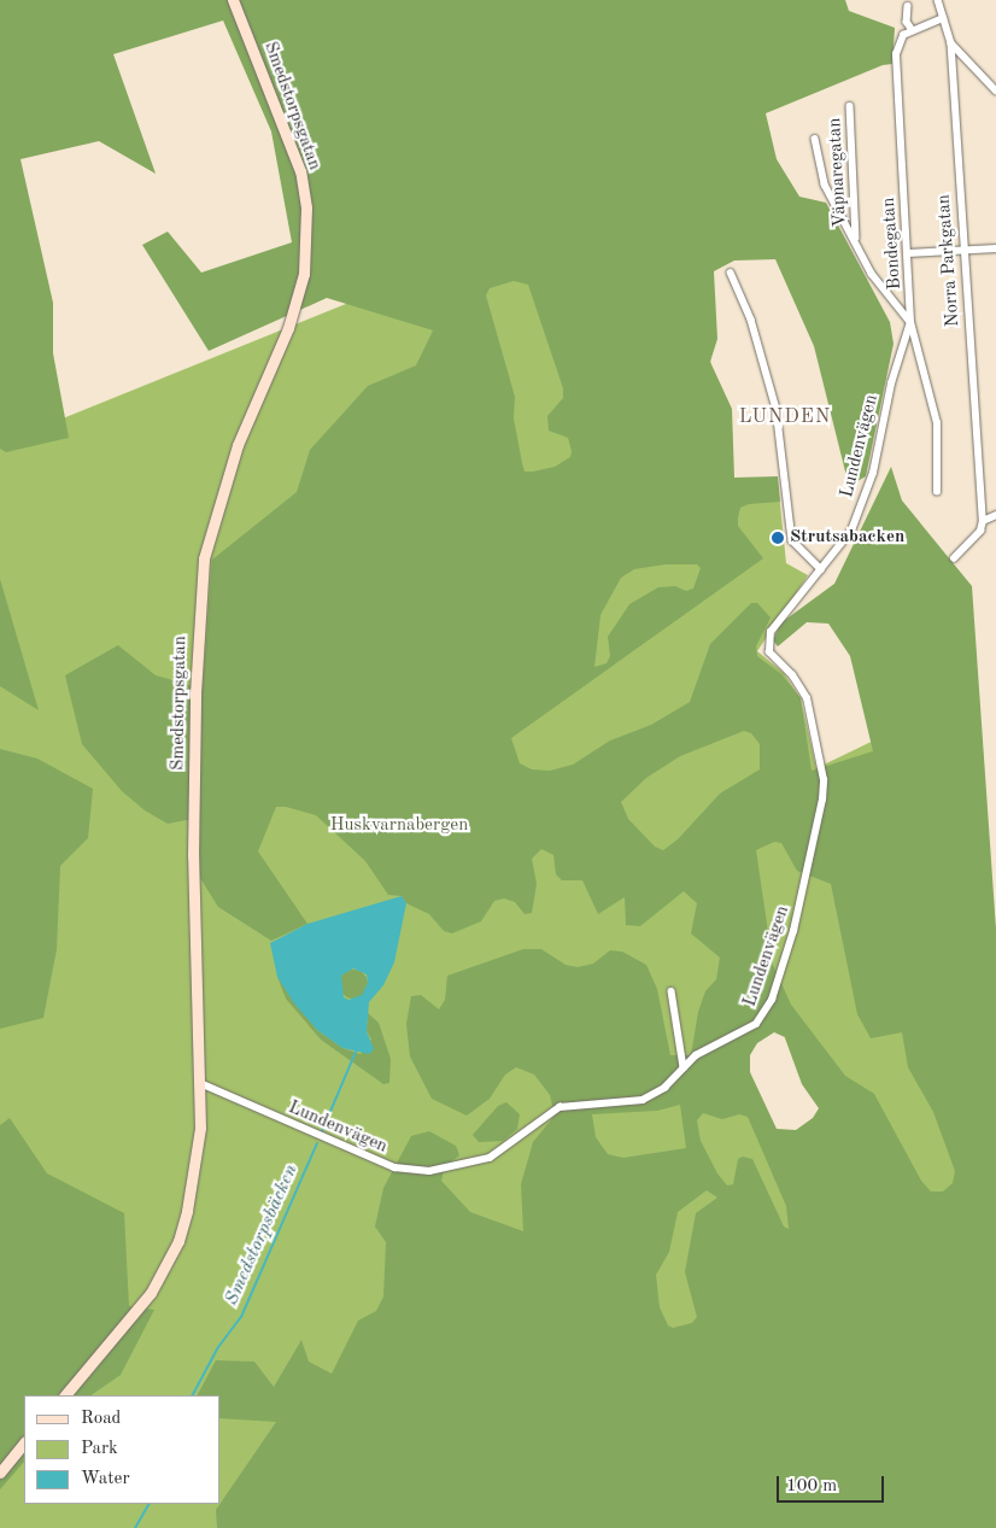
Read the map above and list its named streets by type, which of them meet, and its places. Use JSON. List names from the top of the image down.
{
  "streets": {
    "street": [
      "Smedstorpsgatan",
      "Väpnaregatan",
      "Bondegatan",
      "Norra Parkgatan",
      "Lundenvägen"
    ]
  },
  "crossings": [
    ["Smedstorpsgatan", "Lundenvägen"],
    ["Väpnaregatan", "Bondegatan"],
    ["Väpnaregatan", "Lundenvägen"],
    ["Bondegatan", "Lundenvägen"]
  ],
  "districts": ["LUNDEN"],
  "water": ["Smedstorpsbäcken"],
  "parks": ["Huskvarnabergen"],
  "places": ["Strutsabacken"],
  "legend": ["Road", "Park", "Water"],
  "scale_bar": "100 m"
}
